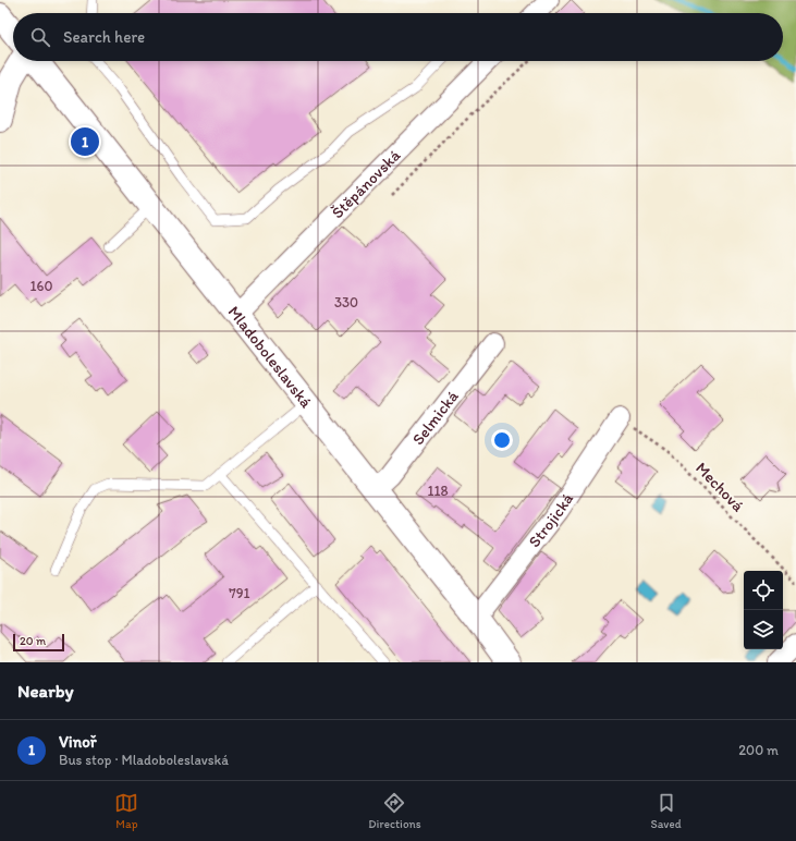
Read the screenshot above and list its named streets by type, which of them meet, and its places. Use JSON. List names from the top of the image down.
{
  "streets": {
    "main road": ["Mladoboleslavská"],
    "street": ["Štěpánovská", "Selmická", "Strojická"],
    "path": ["Mechová"]
  },
  "crossings": [
    ["Štěpánovská", "Mladoboleslavská"],
    ["Mladoboleslavská", "Selmická"],
    ["Mladoboleslavská", "Strojická"],
    ["Mechová", "Strojická"]
  ],
  "house_numbers": [
    "160",
    "330",
    "118",
    "791"
  ],
  "scale_bar": "20 m",
  "page": {
    "search": "Search here",
    "pins": "1",
    "scale": "20 m",
    "heading": "Nearby",
    "list": [
      {
        "mark": "1",
        "name": "Vinoř",
        "note": "Bus stop · Mladoboleslavská",
        "value": "200 m"
      }
    ],
    "nav": ["Map", "Directions", "Saved"]
  }
}
